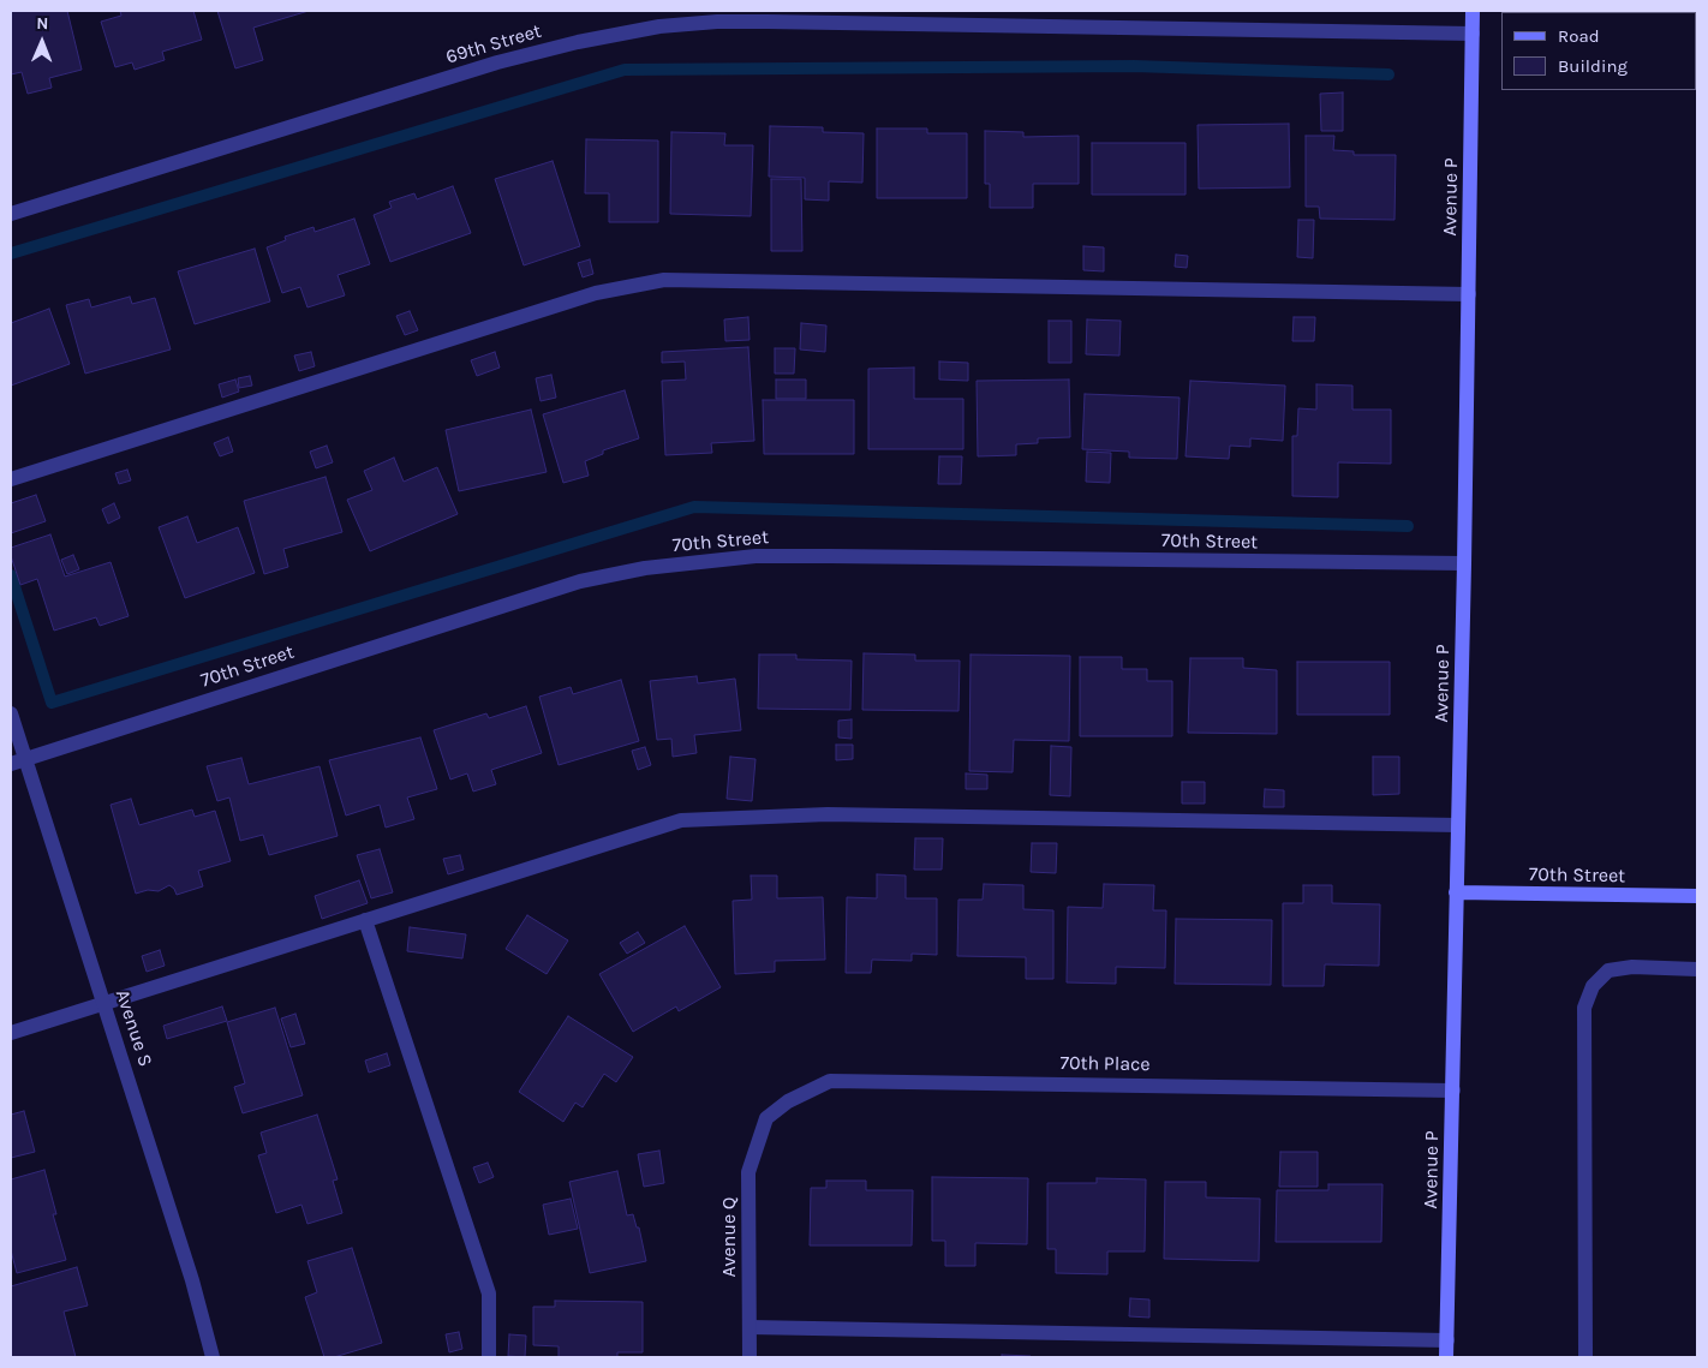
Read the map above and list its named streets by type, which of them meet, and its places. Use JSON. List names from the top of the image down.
{
  "streets": {
    "street": [
      "69th Street",
      "Avenue P",
      "70th Street",
      "Avenue S",
      "70th Place",
      "Avenue Q"
    ]
  },
  "crossings": [
    ["69th Street", "Avenue P"],
    ["Avenue P", "70th Street"],
    ["Avenue P", "70th Place"],
    ["70th Street", "Avenue S"],
    ["70th Place", "Avenue Q"]
  ],
  "legend": ["Road", "Building"],
  "north": "top"
}
